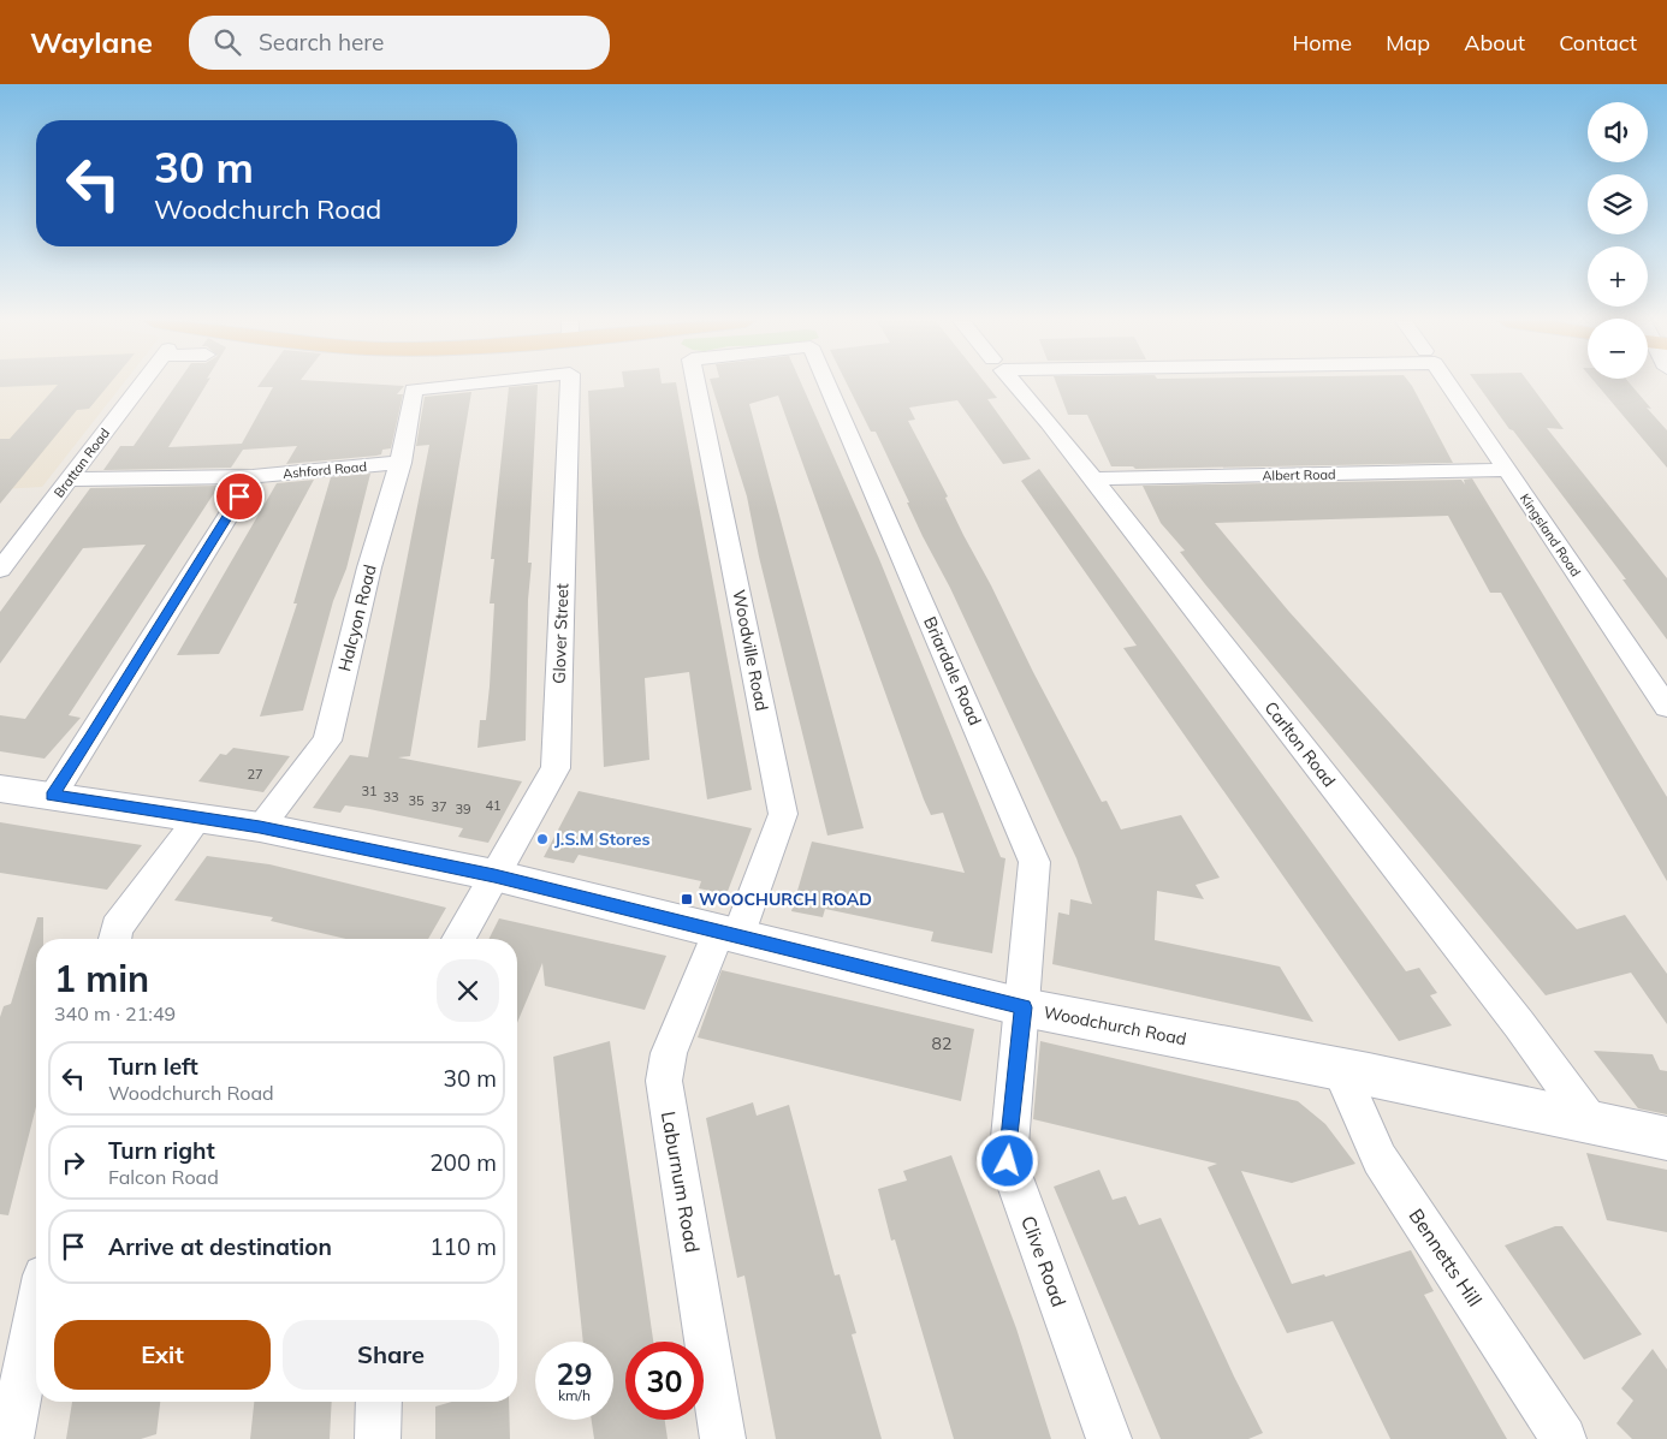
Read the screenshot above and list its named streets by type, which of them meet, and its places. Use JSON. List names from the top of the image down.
{
  "streets": {
    "street": [
      "Brattan Road",
      "Ashford Road",
      "Albert Road",
      "Kingsland Road",
      "Halcyon Road",
      "Glover Street",
      "Woodville Road",
      "Briardale Road",
      "Carlton Road",
      "Woodchurch Road",
      "Laburnum Road",
      "Bennetts Hill",
      "Clive Road"
    ]
  },
  "crossings": [
    ["Brattan Road", "Ashford Road"],
    ["Ashford Road", "Halcyon Road"],
    ["Albert Road", "Kingsland Road"],
    ["Albert Road", "Carlton Road"],
    ["Halcyon Road", "Woodchurch Road"],
    ["Glover Street", "Woodchurch Road"],
    ["Woodville Road", "Woodchurch Road"],
    ["Woodville Road", "Laburnum Road"],
    ["Briardale Road", "Woodchurch Road"],
    ["Briardale Road", "Clive Road"],
    ["Carlton Road", "Woodchurch Road"],
    ["Woodchurch Road", "Laburnum Road"],
    ["Woodchurch Road", "Bennetts Hill"],
    ["Woodchurch Road", "Clive Road"]
  ],
  "places": {
    "other": ["J.S.M Stores"],
    "transit": ["WOOCHURCH ROAD"]
  },
  "house_numbers": [
    "27",
    "31",
    "33",
    "35",
    "41",
    "37",
    "39",
    "82"
  ],
  "page": {
    "header": "Waylane",
    "search": "Search here",
    "nav": [
      "Home",
      "Map",
      "About",
      "Contact"
    ],
    "map_buttons": ["+", "−"],
    "turn": ["30 m", "Woodchurch Road"],
    "heading": ["1 min", "340 m · 21:49"],
    "list": [
      {
        "name": "Turn left",
        "note": "Woodchurch Road",
        "value": "30 m"
      },
      {
        "name": "Turn right",
        "note": "Falcon Road",
        "value": "200 m"
      },
      {
        "name": "Arrive at destination",
        "value": "110 m"
      }
    ],
    "buttons": ["Exit", "Share"],
    "speed": "29 km/h",
    "limit": "30"
  }
}
